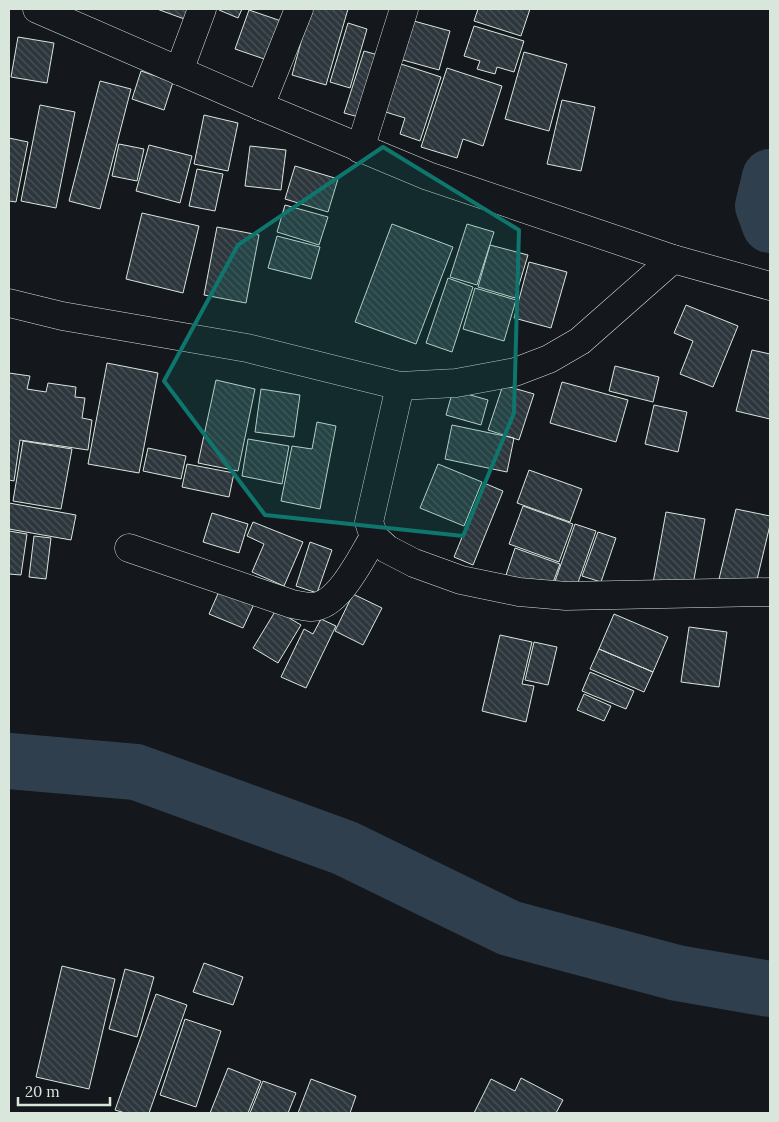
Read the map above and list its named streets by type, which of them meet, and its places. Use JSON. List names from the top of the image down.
{
  "scale_bar": "20 m"
}
